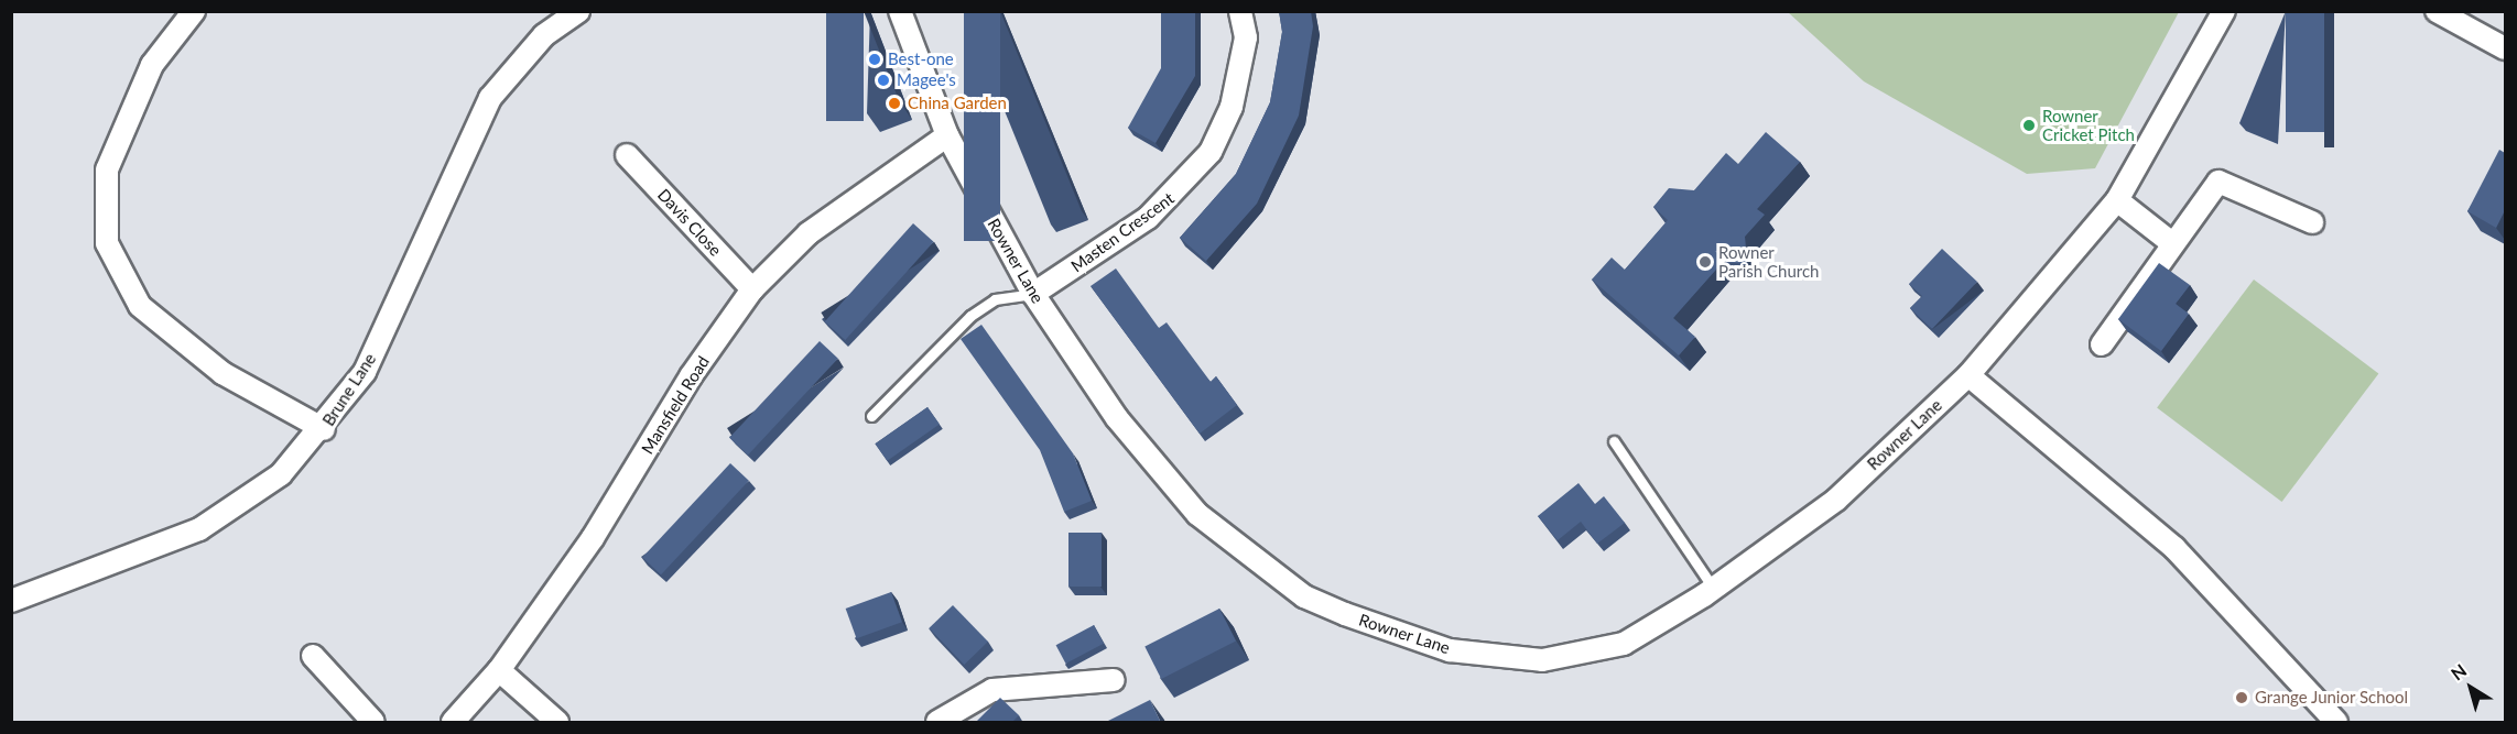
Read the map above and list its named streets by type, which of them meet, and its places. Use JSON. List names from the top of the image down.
{
  "streets": {
    "street": [
      "Davis Close",
      "Masten Crescent",
      "Rowner Lane",
      "Brune Lane",
      "Mansfield Road"
    ]
  },
  "crossings": [
    ["Davis Close", "Mansfield Road"],
    ["Masten Crescent", "Rowner Lane"],
    ["Rowner Lane", "Mansfield Road"]
  ],
  "places": [
    "Best-one",
    "Magee's",
    "China Garden",
    "Rowner Cricket Pitch",
    "Rowner Parish Church",
    "Grange Junior School"
  ],
  "north": "top left"
}
